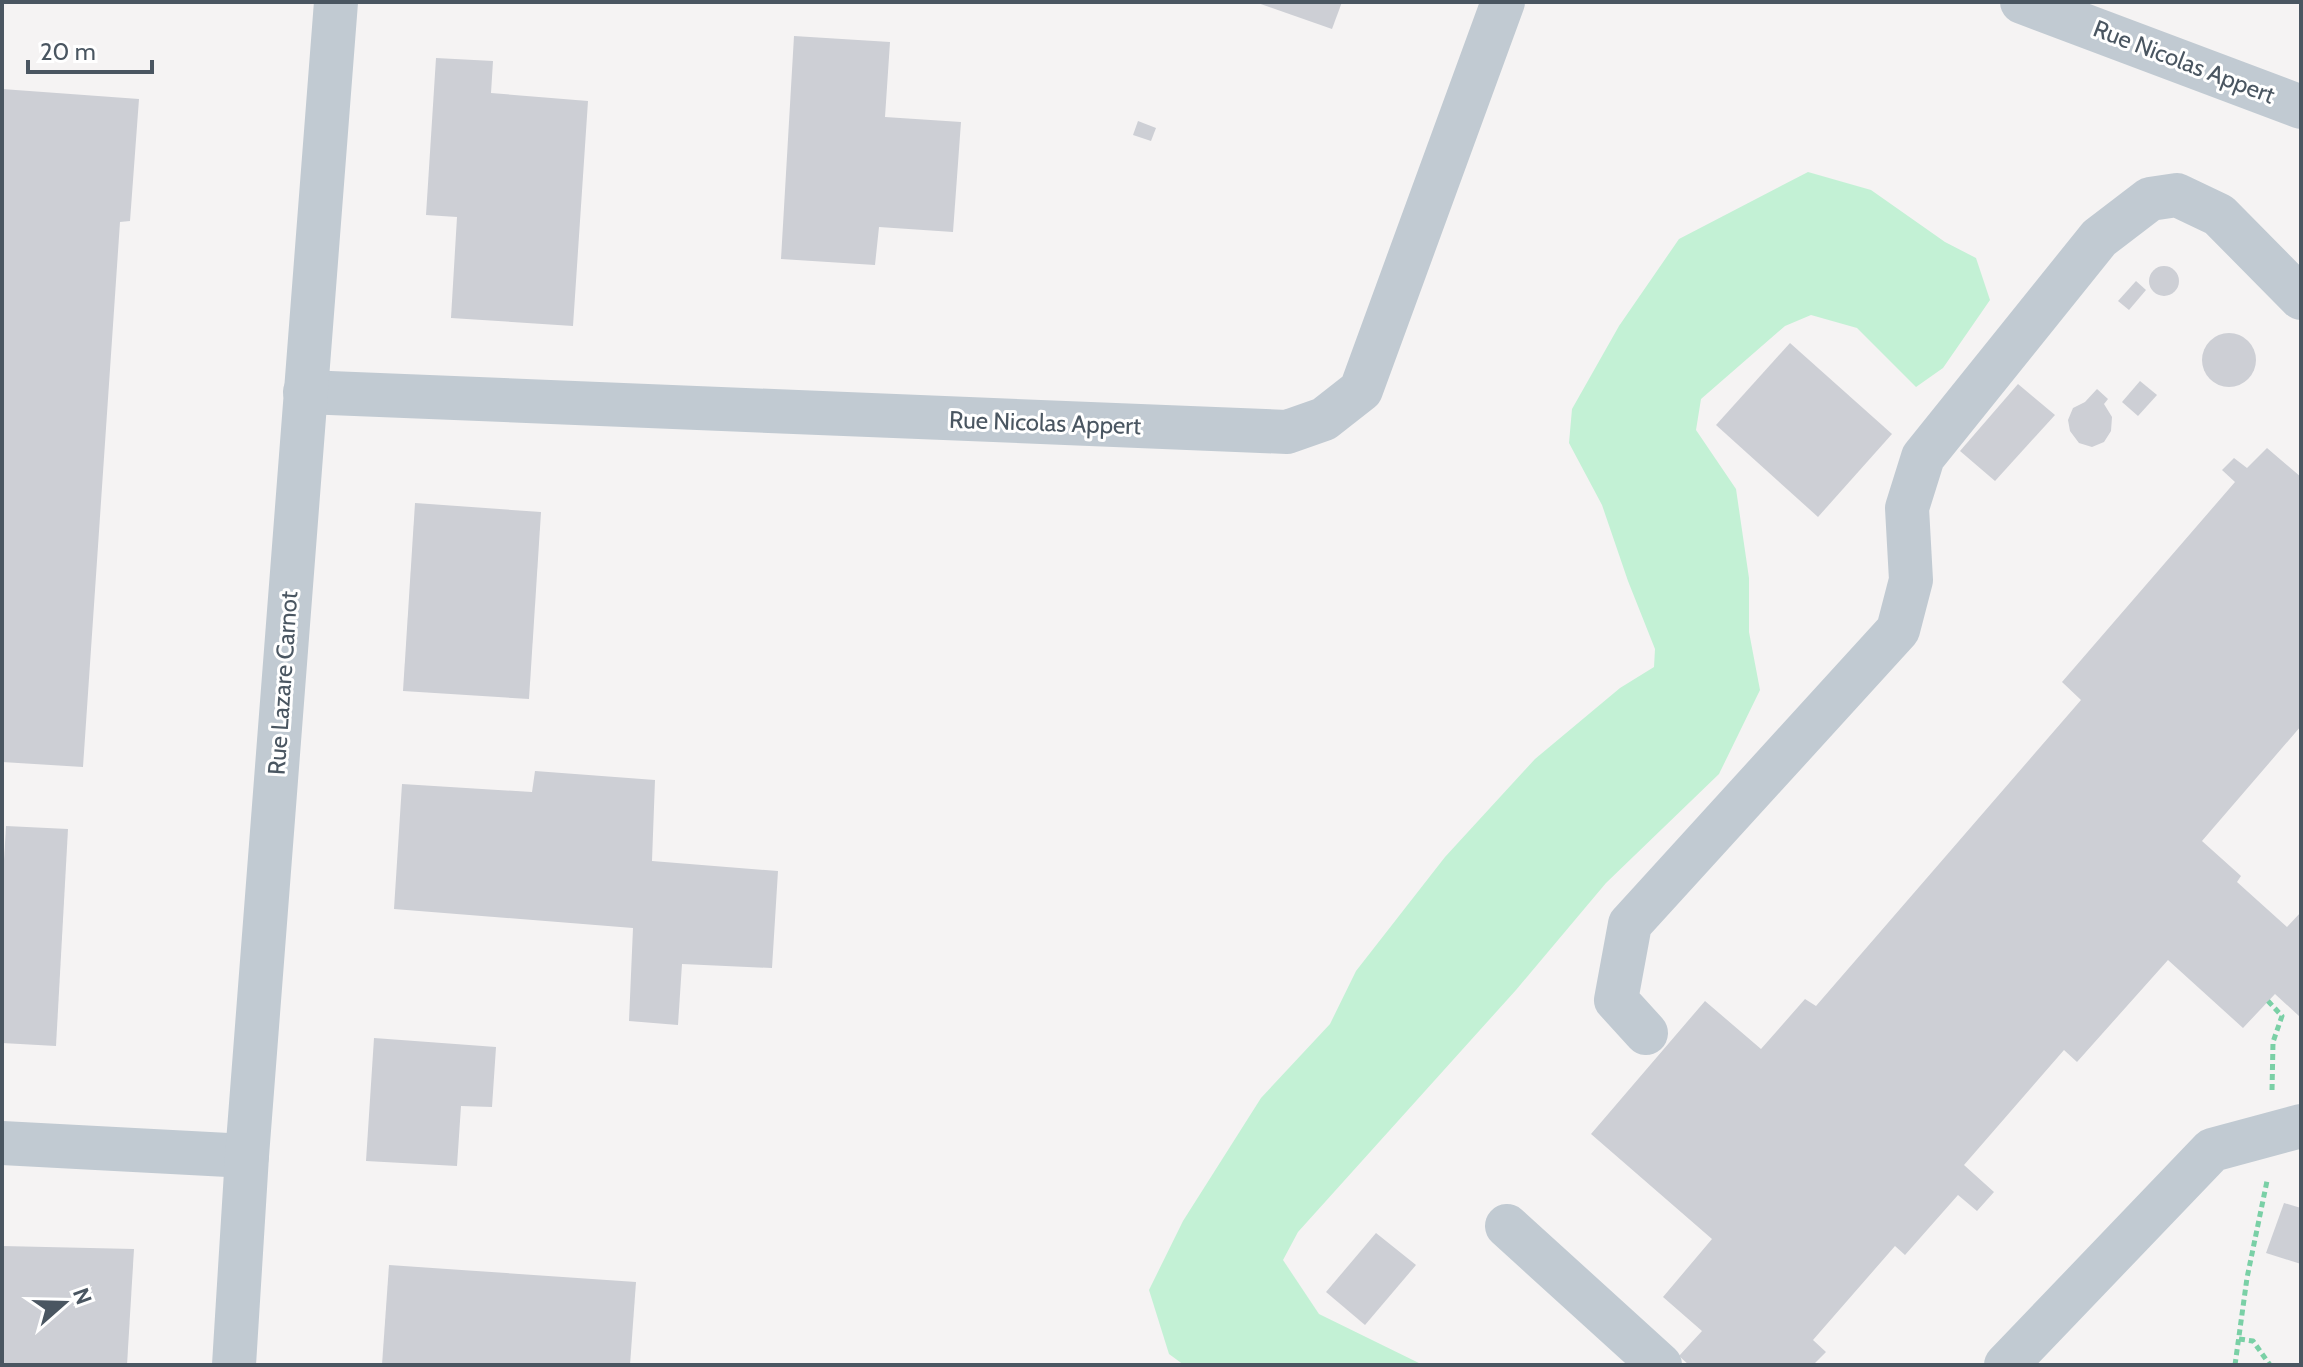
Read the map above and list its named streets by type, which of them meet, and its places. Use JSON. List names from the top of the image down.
{
  "streets": {
    "street": ["Rue Nicolas Appert", "Rue Lazare Carnot"]
  },
  "crossings": [
    ["Rue Nicolas Appert", "Rue Lazare Carnot"]
  ],
  "scale_bar": "20 m",
  "north": "right"
}
